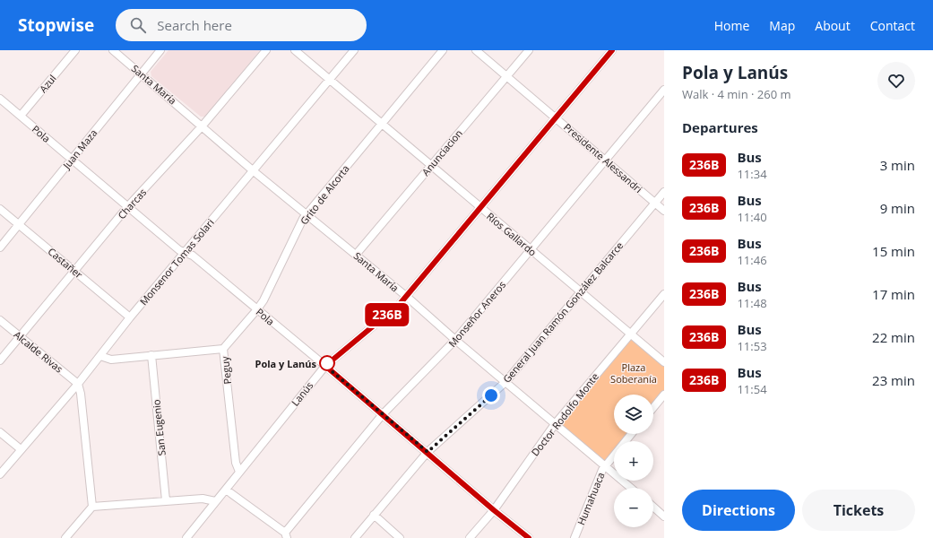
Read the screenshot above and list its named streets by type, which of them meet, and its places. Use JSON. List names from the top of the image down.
{
  "streets": {
    "street": [
      "Azul",
      "Santa María",
      "Pola",
      "Juan Maza",
      "Anunciacion",
      "Presidente Alessandri",
      "Grito de Alcorta",
      "Charcas",
      "Ríos Gallardo",
      "Monsenor Tomas Solari",
      "Castañer",
      "General Juan Ramón González Balcarce",
      "Monseñor Aneros",
      "Alcalde Rivas",
      "Peguy",
      "Lanús",
      "Doctor Rodolfo Monte",
      "San Eugenio",
      "Humahuaca"
    ]
  },
  "crossings": [
    ["Azul", "Pola"],
    ["Santa María", "Juan Maza"],
    ["Santa María", "Anunciacion"],
    ["Santa María", "Grito de Alcorta"],
    ["Santa María", "Charcas"],
    ["Santa María", "Monsenor Tomas Solari"],
    ["Santa María", "General Juan Ramón González Balcarce"],
    ["Santa María", "Monseñor Aneros"],
    ["Santa María", "Lanús"],
    ["Santa María", "Doctor Rodolfo Monte"],
    ["Santa María", "Humahuaca"],
    ["Pola", "Juan Maza"],
    ["Pola", "Grito de Alcorta"],
    ["Pola", "Charcas"],
    ["Pola", "Monsenor Tomas Solari"],
    ["Pola", "General Juan Ramón González Balcarce"],
    ["Pola", "Monseñor Aneros"],
    ["Pola", "Lanús"],
    ["Pola", "Doctor Rodolfo Monte"],
    ["Juan Maza", "Castañer"],
    ["Anunciacion", "Presidente Alessandri"],
    ["Anunciacion", "Ríos Gallardo"],
    ["Presidente Alessandri", "General Juan Ramón González Balcarce"],
    ["Presidente Alessandri", "Monseñor Aneros"],
    ["Presidente Alessandri", "Lanús"],
    ["Grito de Alcorta", "Ríos Gallardo"],
    ["Grito de Alcorta", "Peguy"],
    ["Charcas", "Castañer"],
    ["Charcas", "Alcalde Rivas"],
    ["Ríos Gallardo", "Monsenor Tomas Solari"],
    ["Ríos Gallardo", "General Juan Ramón González Balcarce"],
    ["Ríos Gallardo", "Monseñor Aneros"],
    ["Ríos Gallardo", "Lanús"],
    ["Ríos Gallardo", "Doctor Rodolfo Monte"],
    ["Monsenor Tomas Solari", "Castañer"],
    ["Monsenor Tomas Solari", "Alcalde Rivas"],
    ["Monsenor Tomas Solari", "Peguy"],
    ["Peguy", "Lanús"],
    ["Peguy", "San Eugenio"]
  ],
  "parks": ["Plaza Soberanía"],
  "places": ["Pola y Lanús"],
  "lines": ["bus line 236B"],
  "page": {
    "header": "Stopwise",
    "search": "Search here",
    "nav": [
      "Home",
      "Map",
      "About",
      "Contact"
    ],
    "on_map": "236B",
    "heading": [
      ["Pola y Lanús", "Walk · 4 min · 260 m"],
      "Departures"
    ],
    "list": [
      {
        "mark": "236B",
        "name": "Bus",
        "note": "11:34",
        "value": "3 min"
      },
      {
        "mark": "236B",
        "name": "Bus",
        "note": "11:40",
        "value": "9 min"
      },
      {
        "mark": "236B",
        "name": "Bus",
        "note": "11:46",
        "value": "15 min"
      },
      {
        "mark": "236B",
        "name": "Bus",
        "note": "11:48",
        "value": "17 min"
      },
      {
        "mark": "236B",
        "name": "Bus",
        "note": "11:53",
        "value": "22 min"
      },
      {
        "mark": "236B",
        "name": "Bus",
        "note": "11:54",
        "value": "23 min"
      }
    ],
    "map_buttons": ["+", "−"],
    "buttons": ["Directions", "Tickets"]
  }
}
